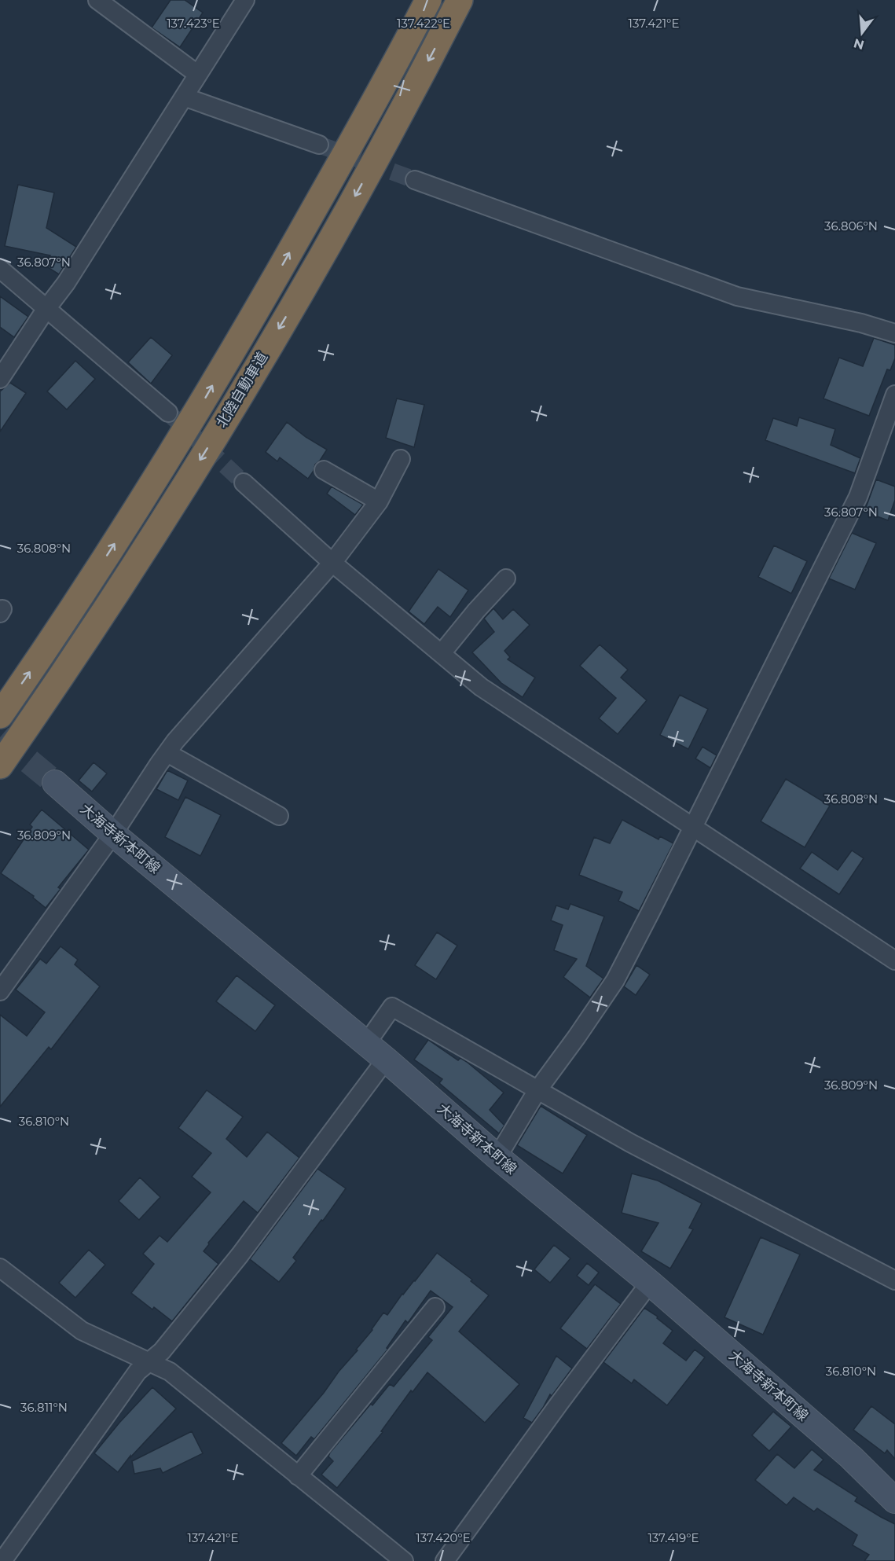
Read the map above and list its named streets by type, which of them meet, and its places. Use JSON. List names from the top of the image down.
{
  "streets": {
    "highway": ["北陸自動車道"],
    "main road": ["大海寺新本町線"]
  },
  "north": "bottom",
  "coordinates": [
    "137.423°E",
    "137.422°E",
    "137.421°E",
    "36.806°N",
    "36.807°N",
    "36.808°N",
    "36.809°N",
    "36.810°N",
    "36.811°N",
    "137.420°E",
    "137.419°E"
  ]
}
